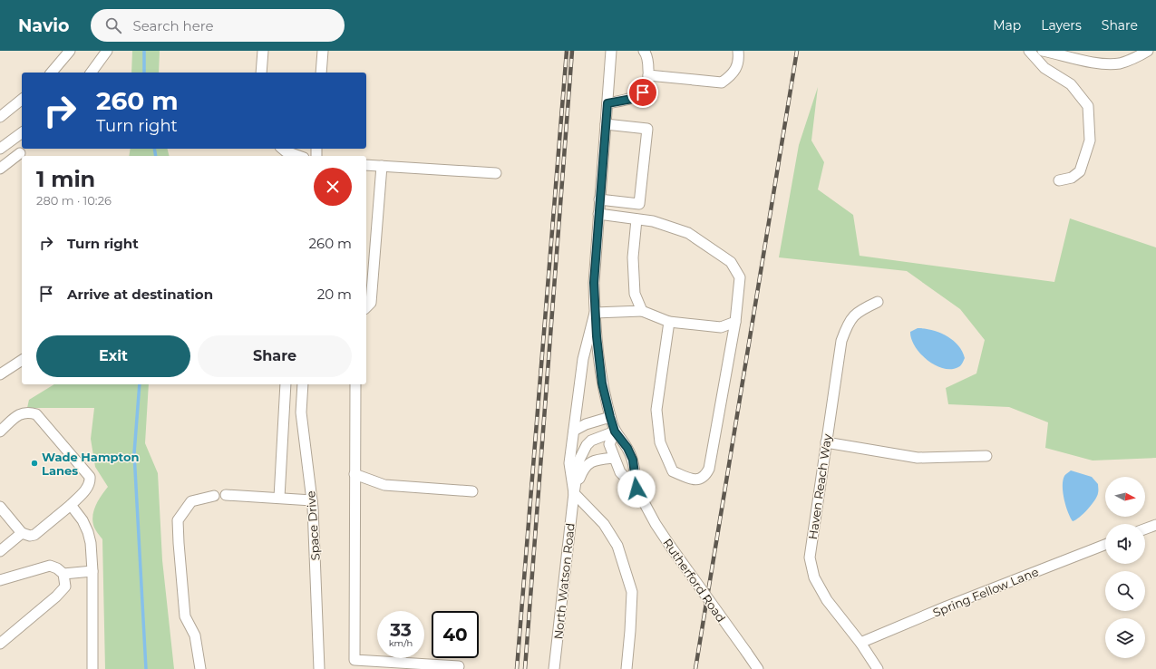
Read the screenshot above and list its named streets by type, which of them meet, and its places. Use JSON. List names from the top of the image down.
{
  "streets": {
    "street": [
      "Haven Reach Way",
      "Space Drive",
      "Rutherford Road",
      "North Watson Road",
      "Spring Fellow Lane"
    ]
  },
  "crossings": [
    ["Haven Reach Way", "Spring Fellow Lane"],
    ["Rutherford Road", "North Watson Road"]
  ],
  "places": ["Wade Hampton Lanes"],
  "north": "right",
  "page": {
    "header": "Navio",
    "search": "Search here",
    "nav": ["Map", "Layers", "Share"],
    "turn": ["260 m", "Turn right"],
    "heading": ["1 min", "280 m · 10:26"],
    "list": [
      {
        "name": "Turn right",
        "value": "260 m"
      },
      {
        "name": "Arrive at destination",
        "value": "20 m"
      }
    ],
    "buttons": ["Exit", "Share"],
    "speed": "33 km/h",
    "limit": "40"
  }
}
